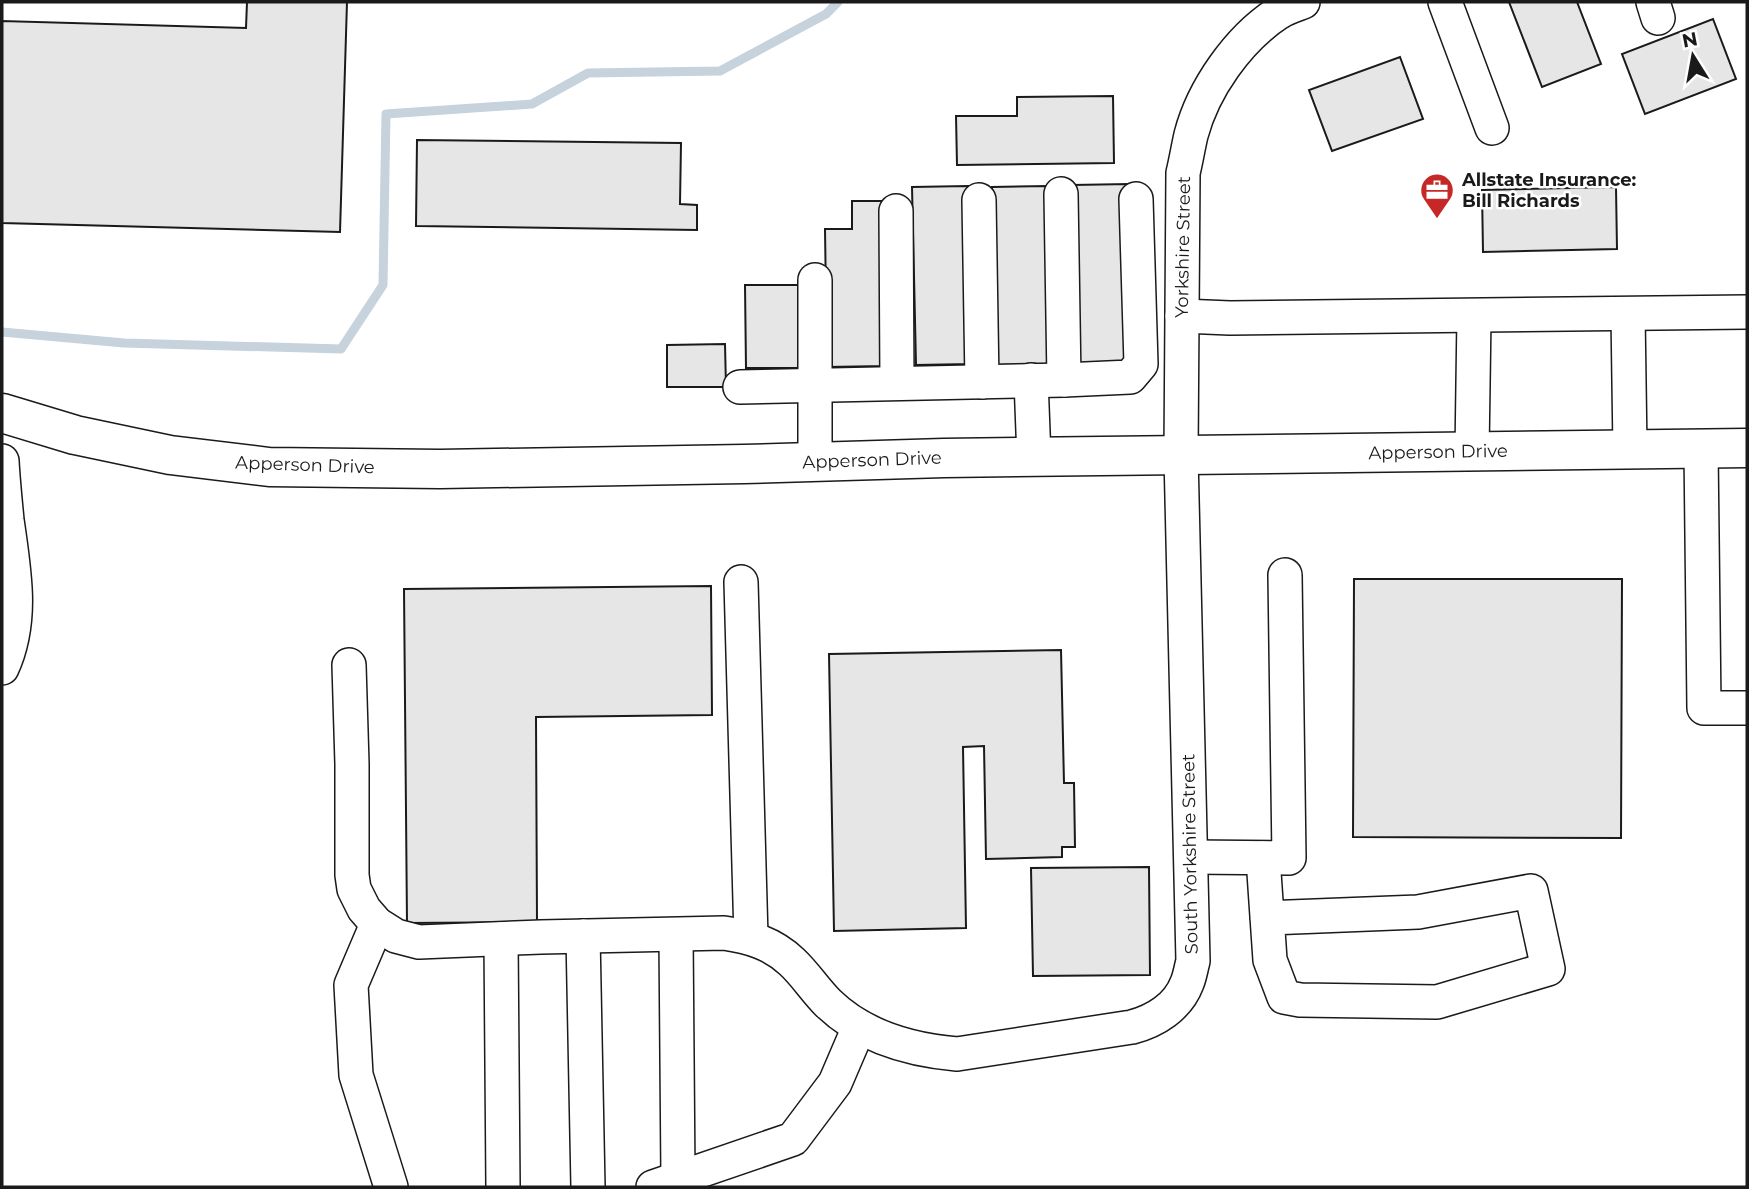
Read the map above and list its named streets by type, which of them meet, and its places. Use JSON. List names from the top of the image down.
{
  "streets": {
    "main road": ["Apperson Drive"],
    "street": ["Yorkshire Street", "South Yorkshire Street"]
  },
  "crossings": [
    ["Yorkshire Street", "Apperson Drive"],
    ["Yorkshire Street", "South Yorkshire Street"],
    ["Apperson Drive", "South Yorkshire Street"]
  ],
  "places": {
    "office": ["Allstate Insurance: Bill Richards"]
  },
  "north": "top"
}
